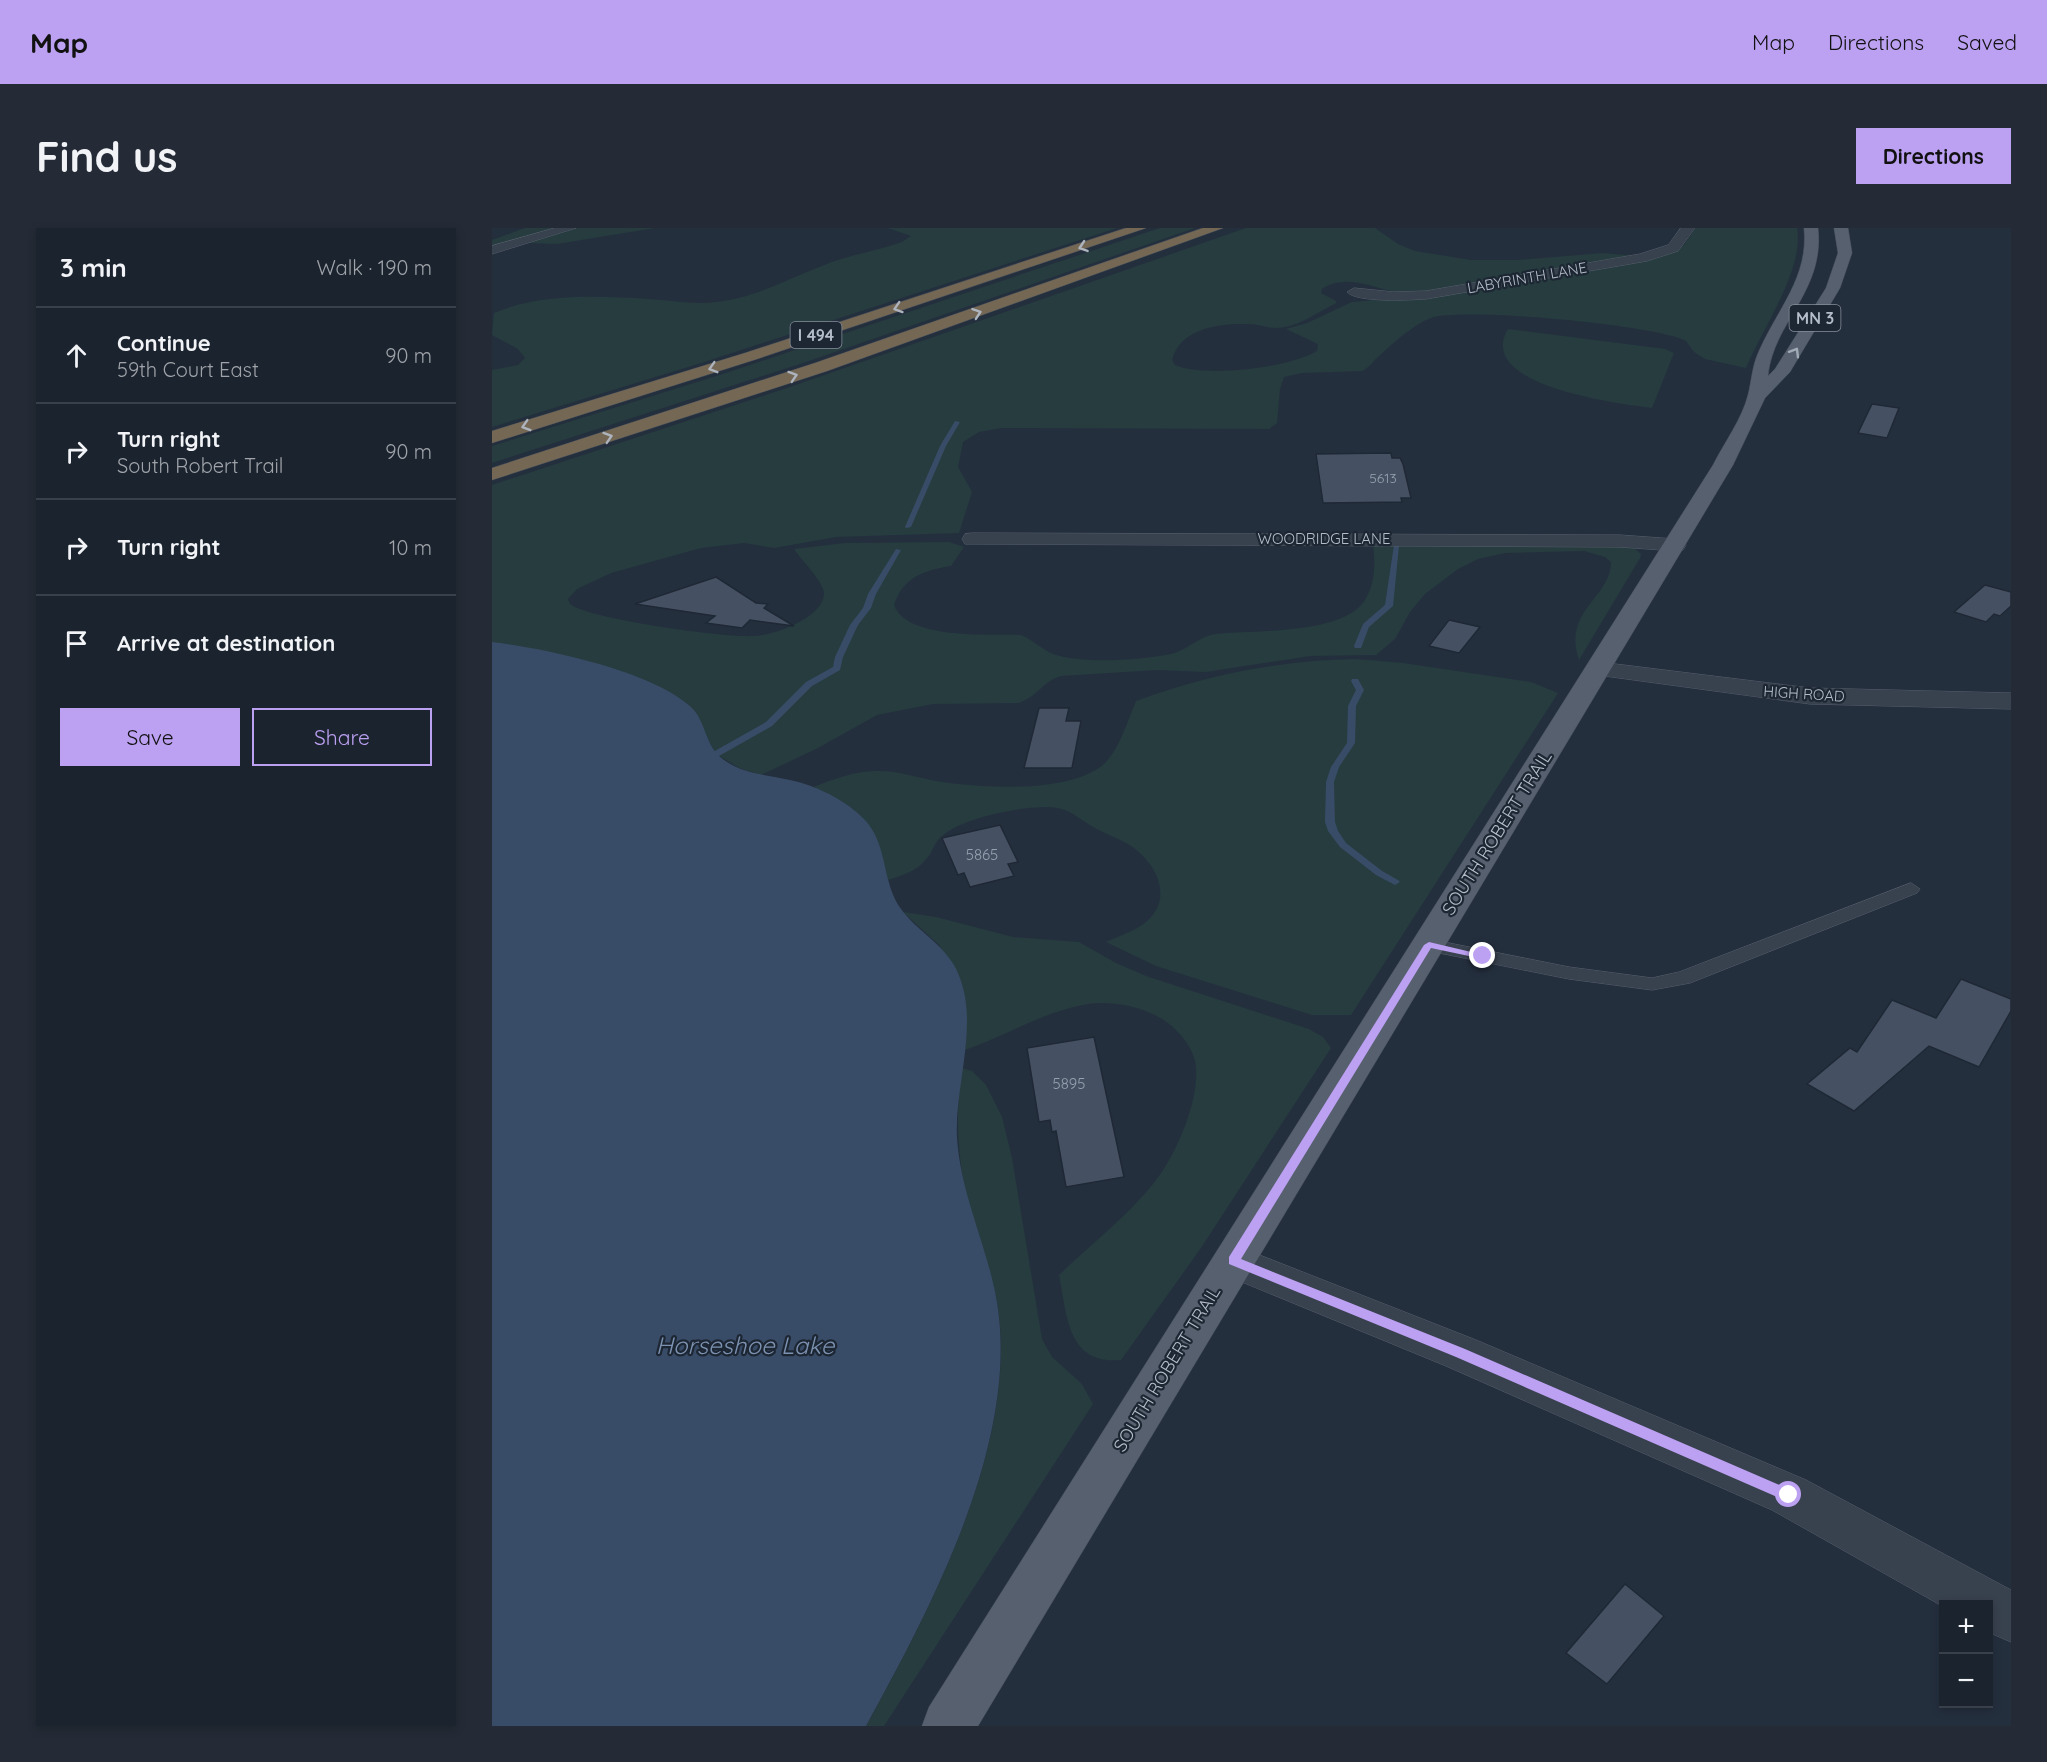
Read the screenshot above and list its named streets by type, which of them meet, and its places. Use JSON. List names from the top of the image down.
{
  "streets": {
    "highway": ["I 494"],
    "main road": ["MN 3", "SOUTH ROBERT TRAIL"],
    "street": ["LABYRINTH LANE", "WOODRIDGE LANE", "HIGH ROAD"]
  },
  "crossings": [
    ["WOODRIDGE LANE", "SOUTH ROBERT TRAIL"],
    ["HIGH ROAD", "SOUTH ROBERT TRAIL"]
  ],
  "water": ["Horseshoe Lake"],
  "house_numbers": ["5613", "5865", "5895"],
  "page": {
    "header": "Map",
    "nav": ["Map", "Directions", "Saved"],
    "buttons": [
      "Directions",
      ["Save", "Share"]
    ],
    "title": "Find us",
    "heading": ["3 min", "Walk · 190 m"],
    "list": [
      ["Continue", "59th Court East", "90 m"],
      ["Turn right", "South Robert Trail", "90 m"],
      ["Turn right", "10 m"],
      "Arrive at destination"
    ],
    "map_buttons": ["+", "−"]
  }
}
